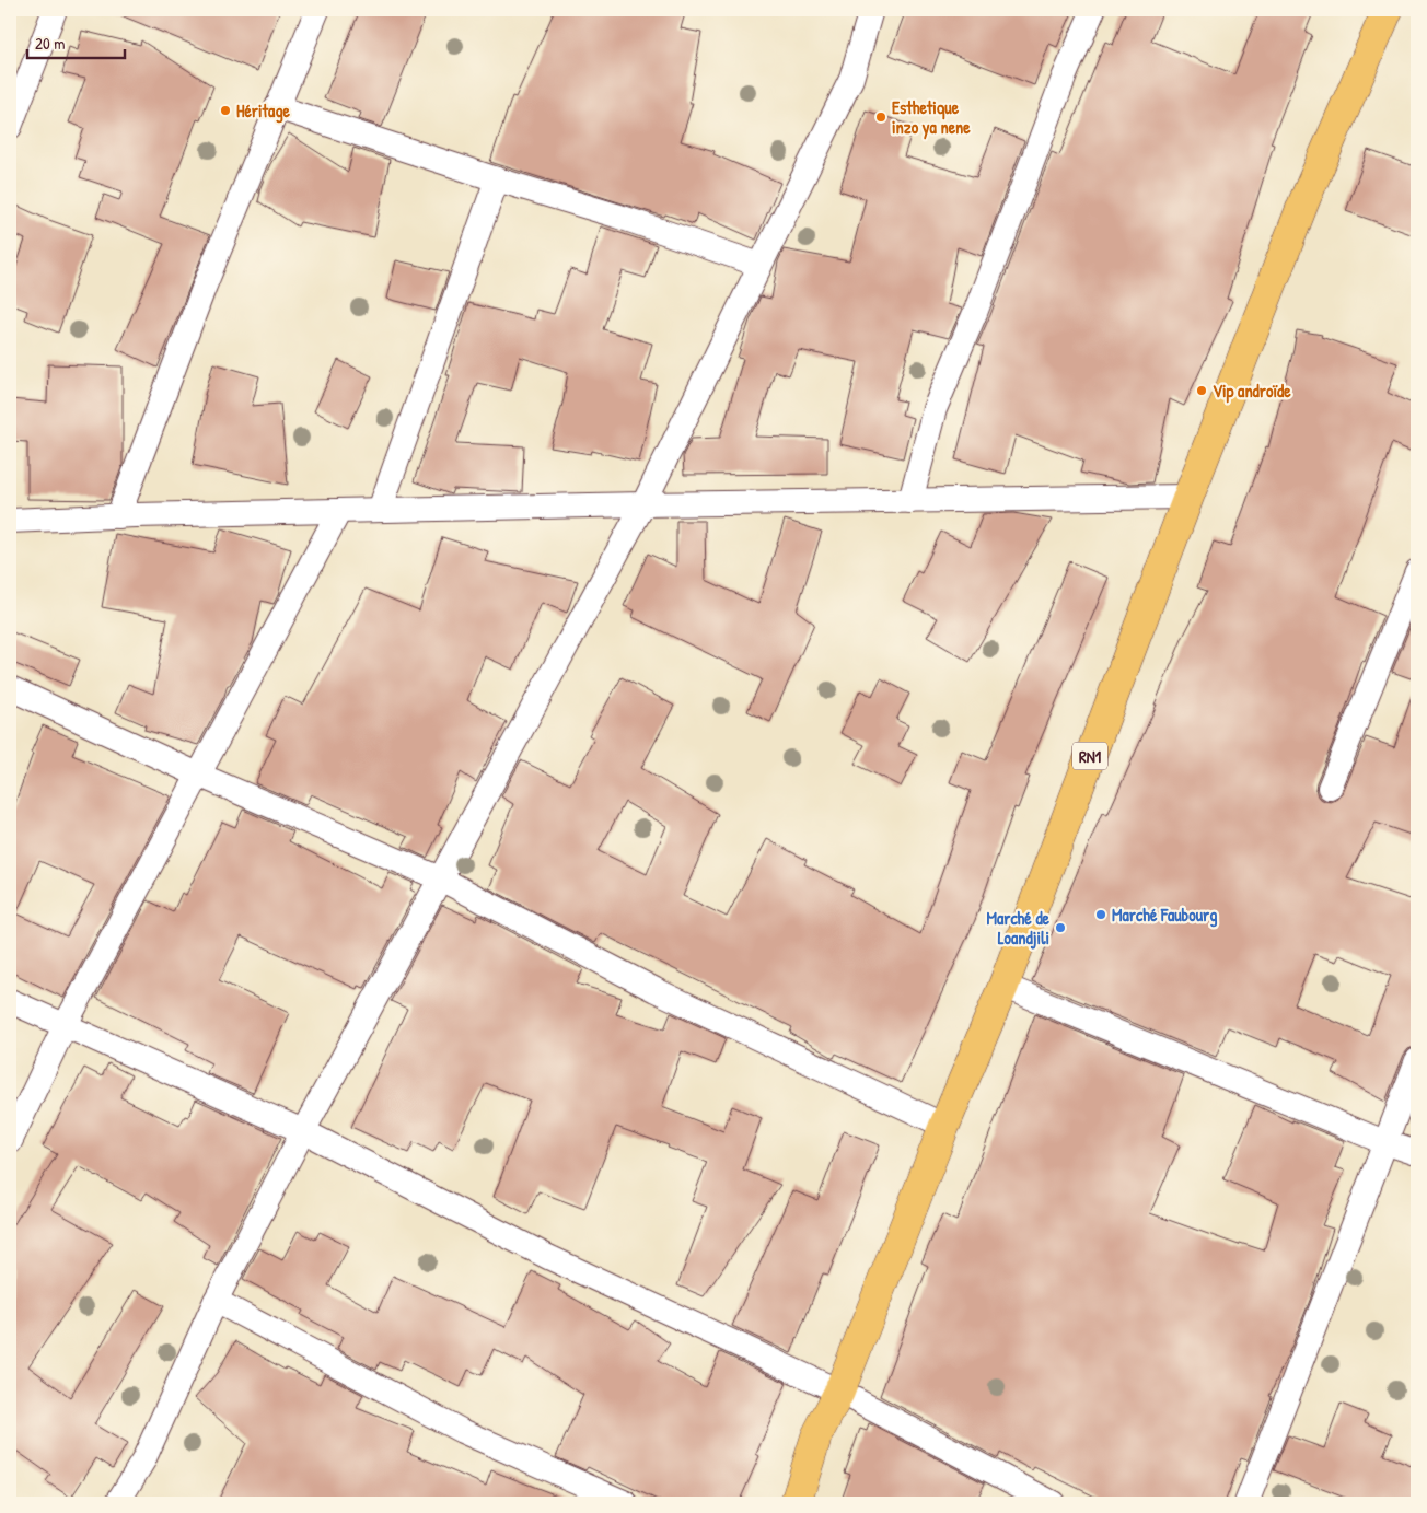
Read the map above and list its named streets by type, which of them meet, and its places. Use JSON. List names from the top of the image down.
{
  "streets": {
    "highway": ["RN1"]
  },
  "places": [
    "Héritage",
    "Esthetique inzo ya nene",
    "Vip androïde",
    "Marché Faubourg",
    "Marché de Loandjili"
  ],
  "scale_bar": "20 m"
}
